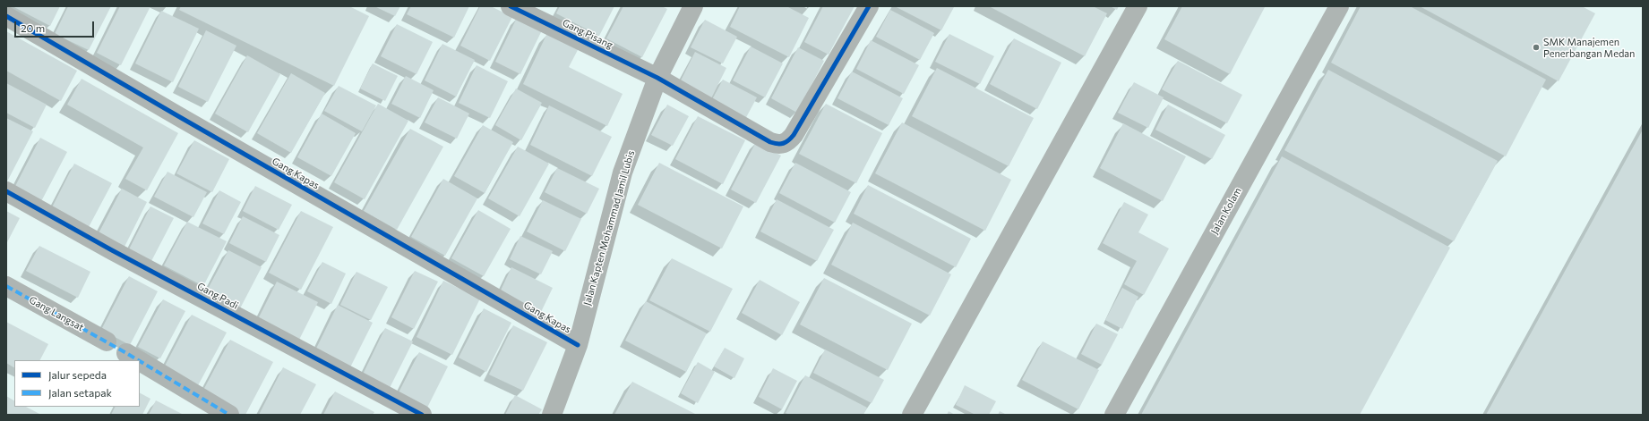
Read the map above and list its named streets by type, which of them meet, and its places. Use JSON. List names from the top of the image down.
{
  "streets": {
    "street": [
      "Gang Pisang",
      "Gang Kapas",
      "Jalan Kolam",
      "Jalan Kapten Mohammad Jamil Lubis",
      "Gang Padi",
      "Gang Langsat"
    ]
  },
  "crossings": [
    ["Gang Pisang", "Jalan Kapten Mohammad Jamil Lubis"],
    ["Gang Kapas", "Jalan Kapten Mohammad Jamil Lubis"]
  ],
  "places": ["SMK Manajemen Penerbangan Medan"],
  "legend": ["Jalur sepeda", "Jalan setapak"],
  "scale_bar": "20 m"
}
